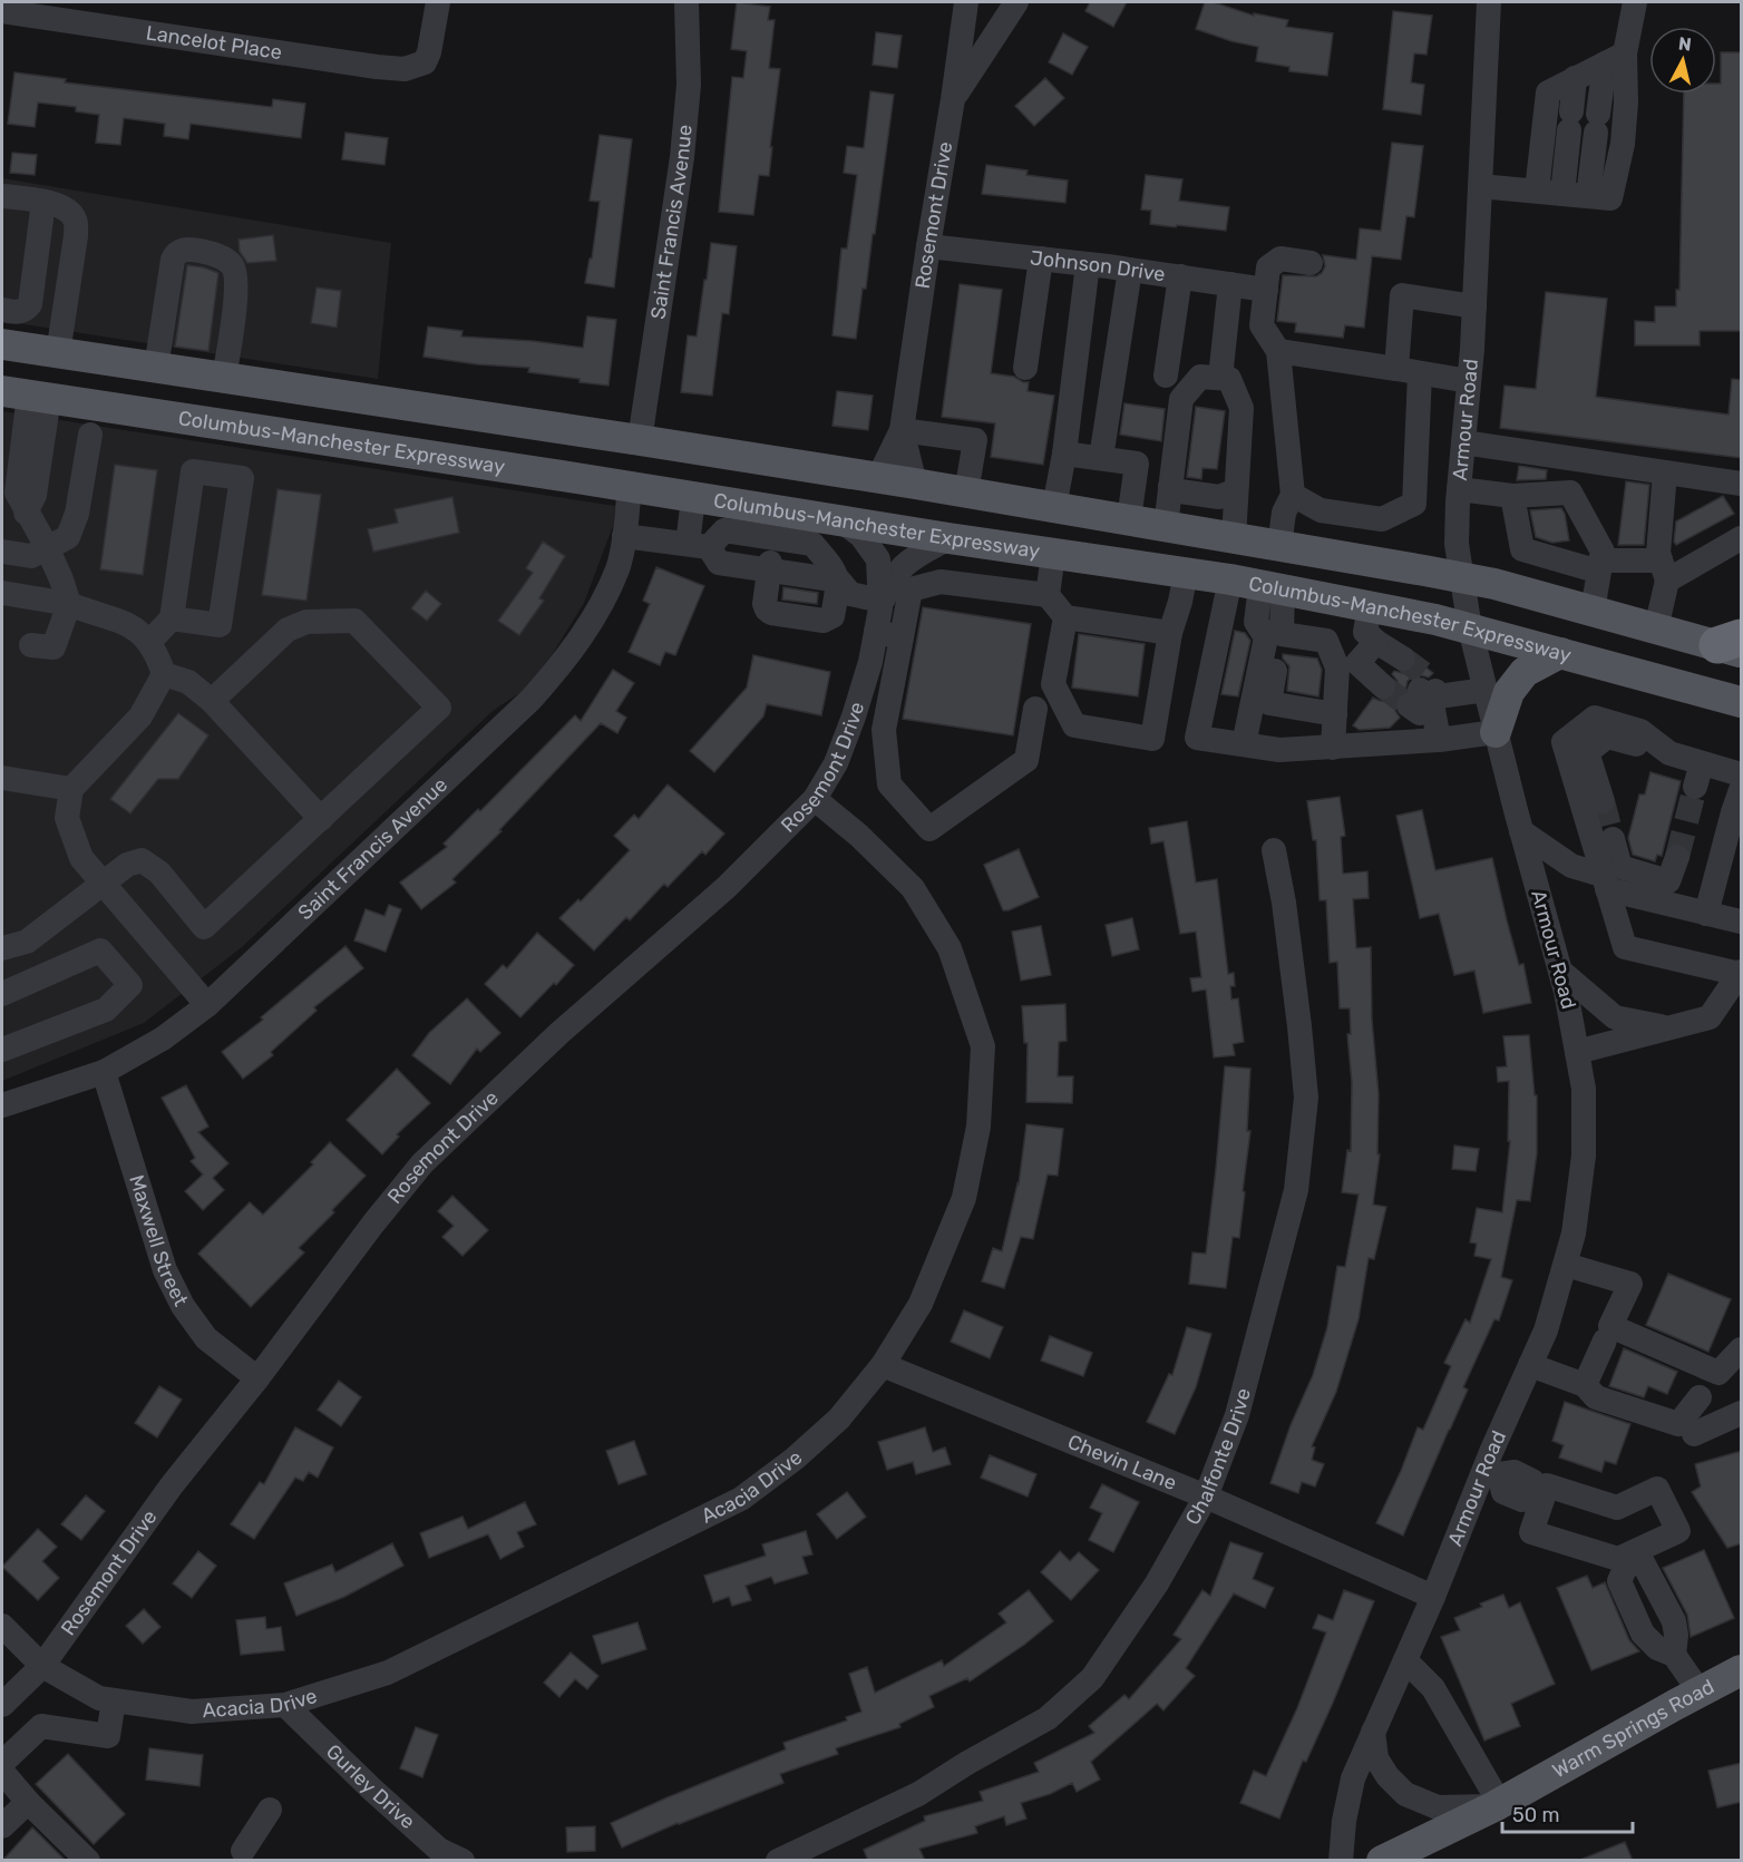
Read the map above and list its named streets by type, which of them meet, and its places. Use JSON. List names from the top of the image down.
{
  "streets": {
    "main road": ["Columbus-Manchester Expressway", "Warm Springs Road"],
    "street": [
      "Lancelot Place",
      "Rosemont Drive",
      "Saint Francis Avenue",
      "Johnson Drive",
      "Armour Road",
      "Maxwell Street",
      "Chalfonte Drive",
      "Chevin Lane",
      "Acacia Drive",
      "Gurley Drive"
    ]
  },
  "crossings": [
    ["Rosemont Drive", "Johnson Drive"],
    ["Rosemont Drive", "Columbus-Manchester Expressway"],
    ["Rosemont Drive", "Maxwell Street"],
    ["Rosemont Drive", "Acacia Drive"],
    ["Saint Francis Avenue", "Columbus-Manchester Expressway"],
    ["Saint Francis Avenue", "Maxwell Street"],
    ["Armour Road", "Columbus-Manchester Expressway"],
    ["Armour Road", "Chevin Lane"],
    ["Chalfonte Drive", "Chevin Lane"],
    ["Chevin Lane", "Acacia Drive"],
    ["Acacia Drive", "Gurley Drive"]
  ],
  "scale_bar": "50 m",
  "north": "top"
}
